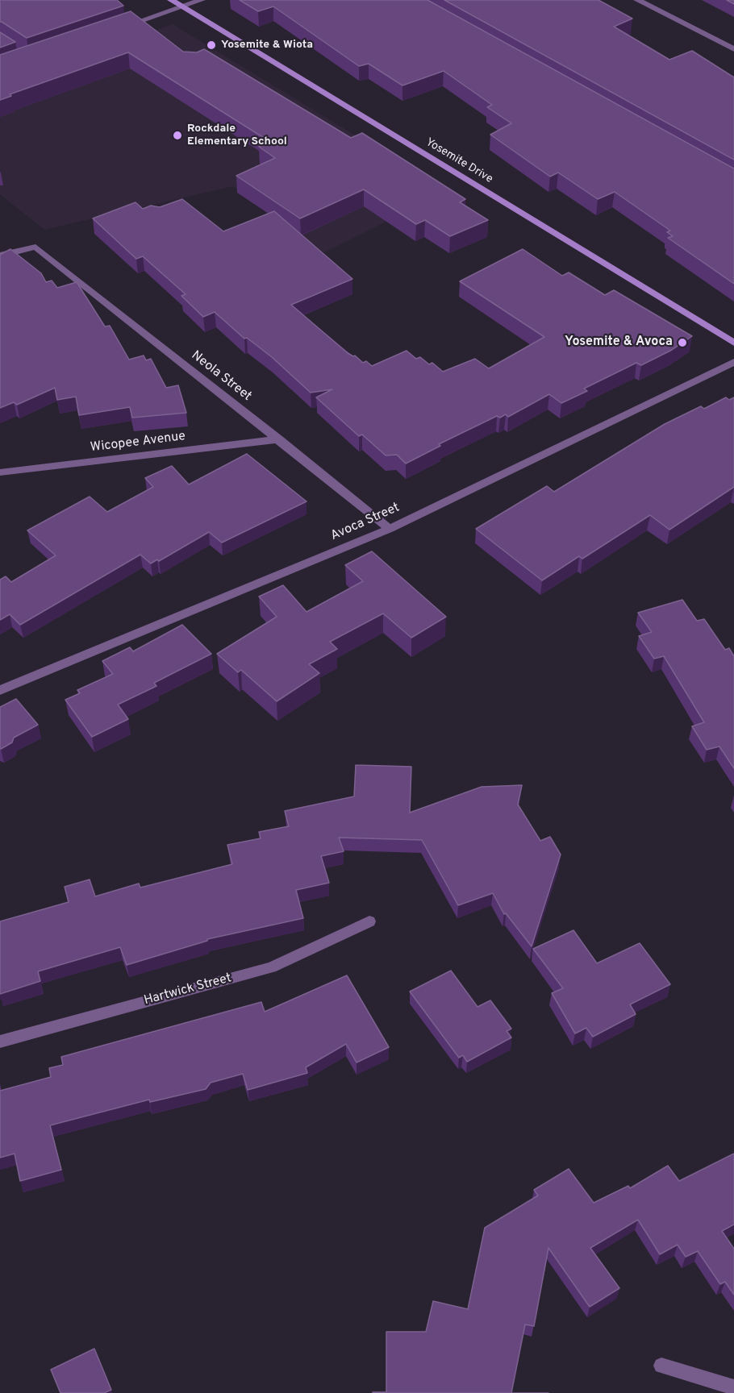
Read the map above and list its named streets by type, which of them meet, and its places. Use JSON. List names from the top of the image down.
{
  "streets": {
    "street": [
      "Yosemite Drive",
      "Neola Street",
      "Wicopee Avenue",
      "Avoca Street",
      "Hartwick Street"
    ]
  },
  "crossings": [
    ["Neola Street", "Wicopee Avenue"],
    ["Neola Street", "Avoca Street"]
  ],
  "places": ["Yosemite & Wiota", "Rockdale Elementary School", "Yosemite & Avoca"]
}
